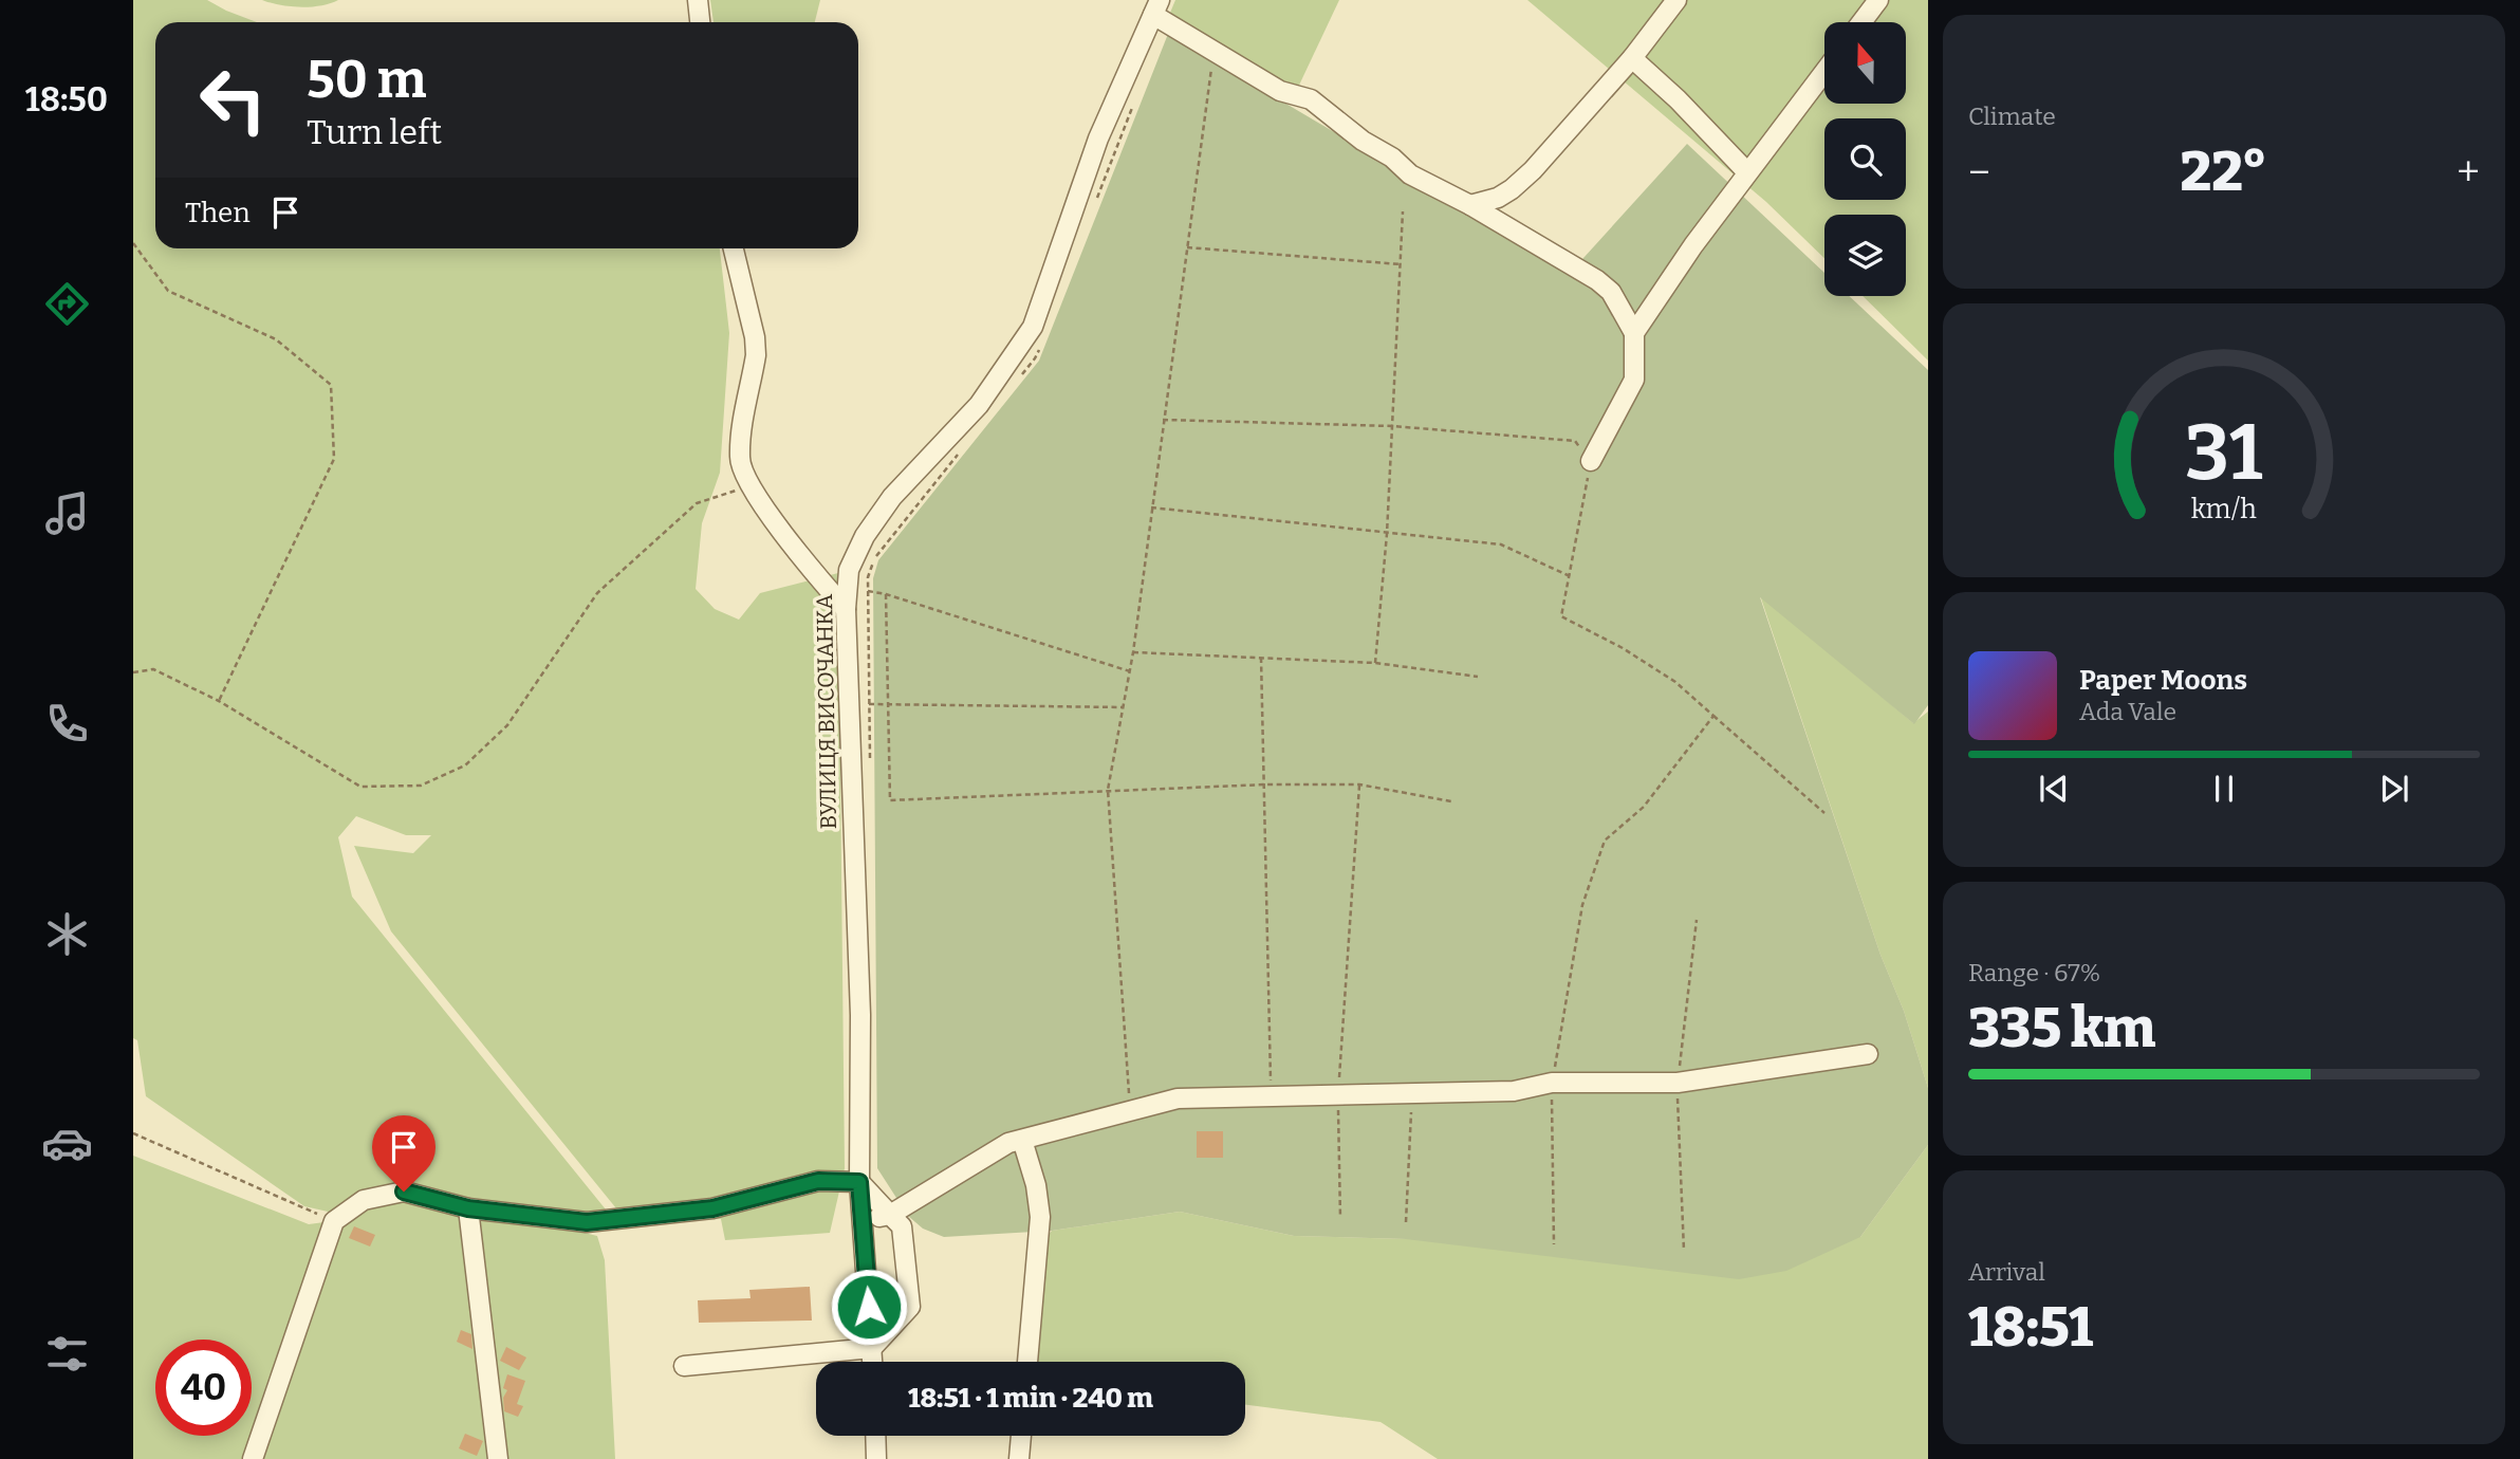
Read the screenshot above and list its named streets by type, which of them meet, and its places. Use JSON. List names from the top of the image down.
{
  "streets": {
    "street": ["ВУЛИЦЯ ВИСОЧАНКА"]
  },
  "north": "top",
  "page": {
    "tabs": "18:50",
    "tile": [
      "Climate",
      ["Range · 67%", "335 km"],
      ["Arrival", "18:51"]
    ],
    "turn": ["50 m", "Turn left"],
    "heat": ["−", "22°", "+"],
    "then": "Then",
    "song": ["Paper Moons", "Ada Vale"],
    "limit": "40",
    "trip": "18:51 · 1 min · 240 m",
    "gauge": ["31", "km/h"]
  }
}
